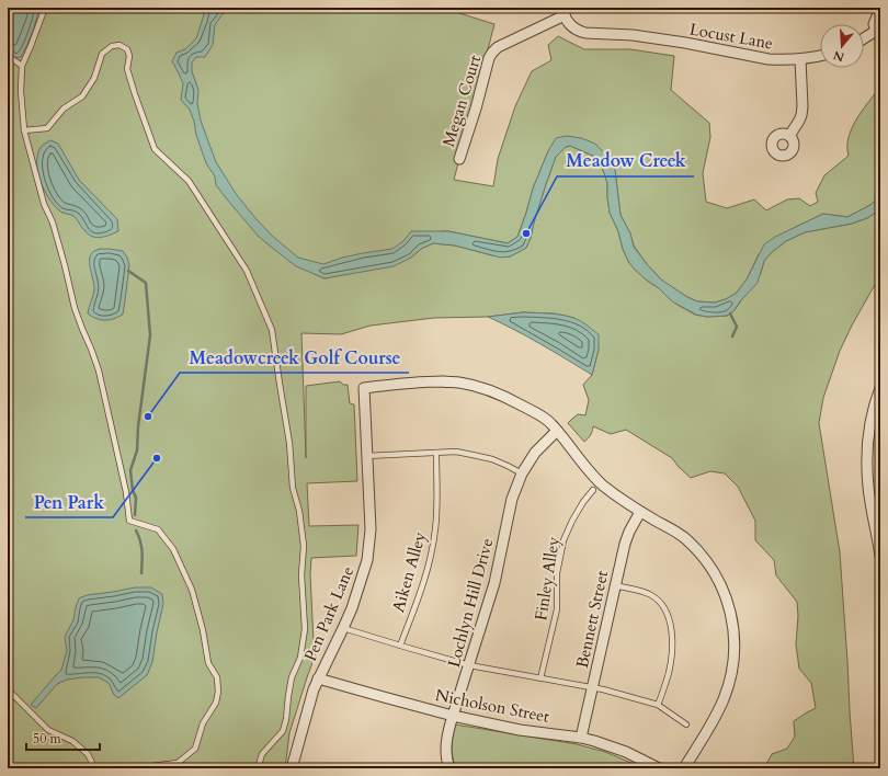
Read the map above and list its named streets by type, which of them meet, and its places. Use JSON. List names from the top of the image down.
{
  "streets": {
    "street": [
      "Locust Lane",
      "Megan Court",
      "Lochlyn Hill Drive",
      "Pen Park Lane",
      "Bennett Street",
      "Nicholson Street"
    ],
    "lane": ["Aiken Alley", "Finley Alley"]
  },
  "crossings": [
    ["Locust Lane", "Megan Court"],
    ["Lochlyn Hill Drive", "Pen Park Lane"],
    ["Lochlyn Hill Drive", "Nicholson Street"],
    ["Pen Park Lane", "Nicholson Street"],
    ["Bennett Street", "Nicholson Street"]
  ],
  "places": ["Meadow Creek", "Meadowcreek Golf Course", "Pen Park"],
  "scale_bar": "50 m",
  "north": "bottom"
}
